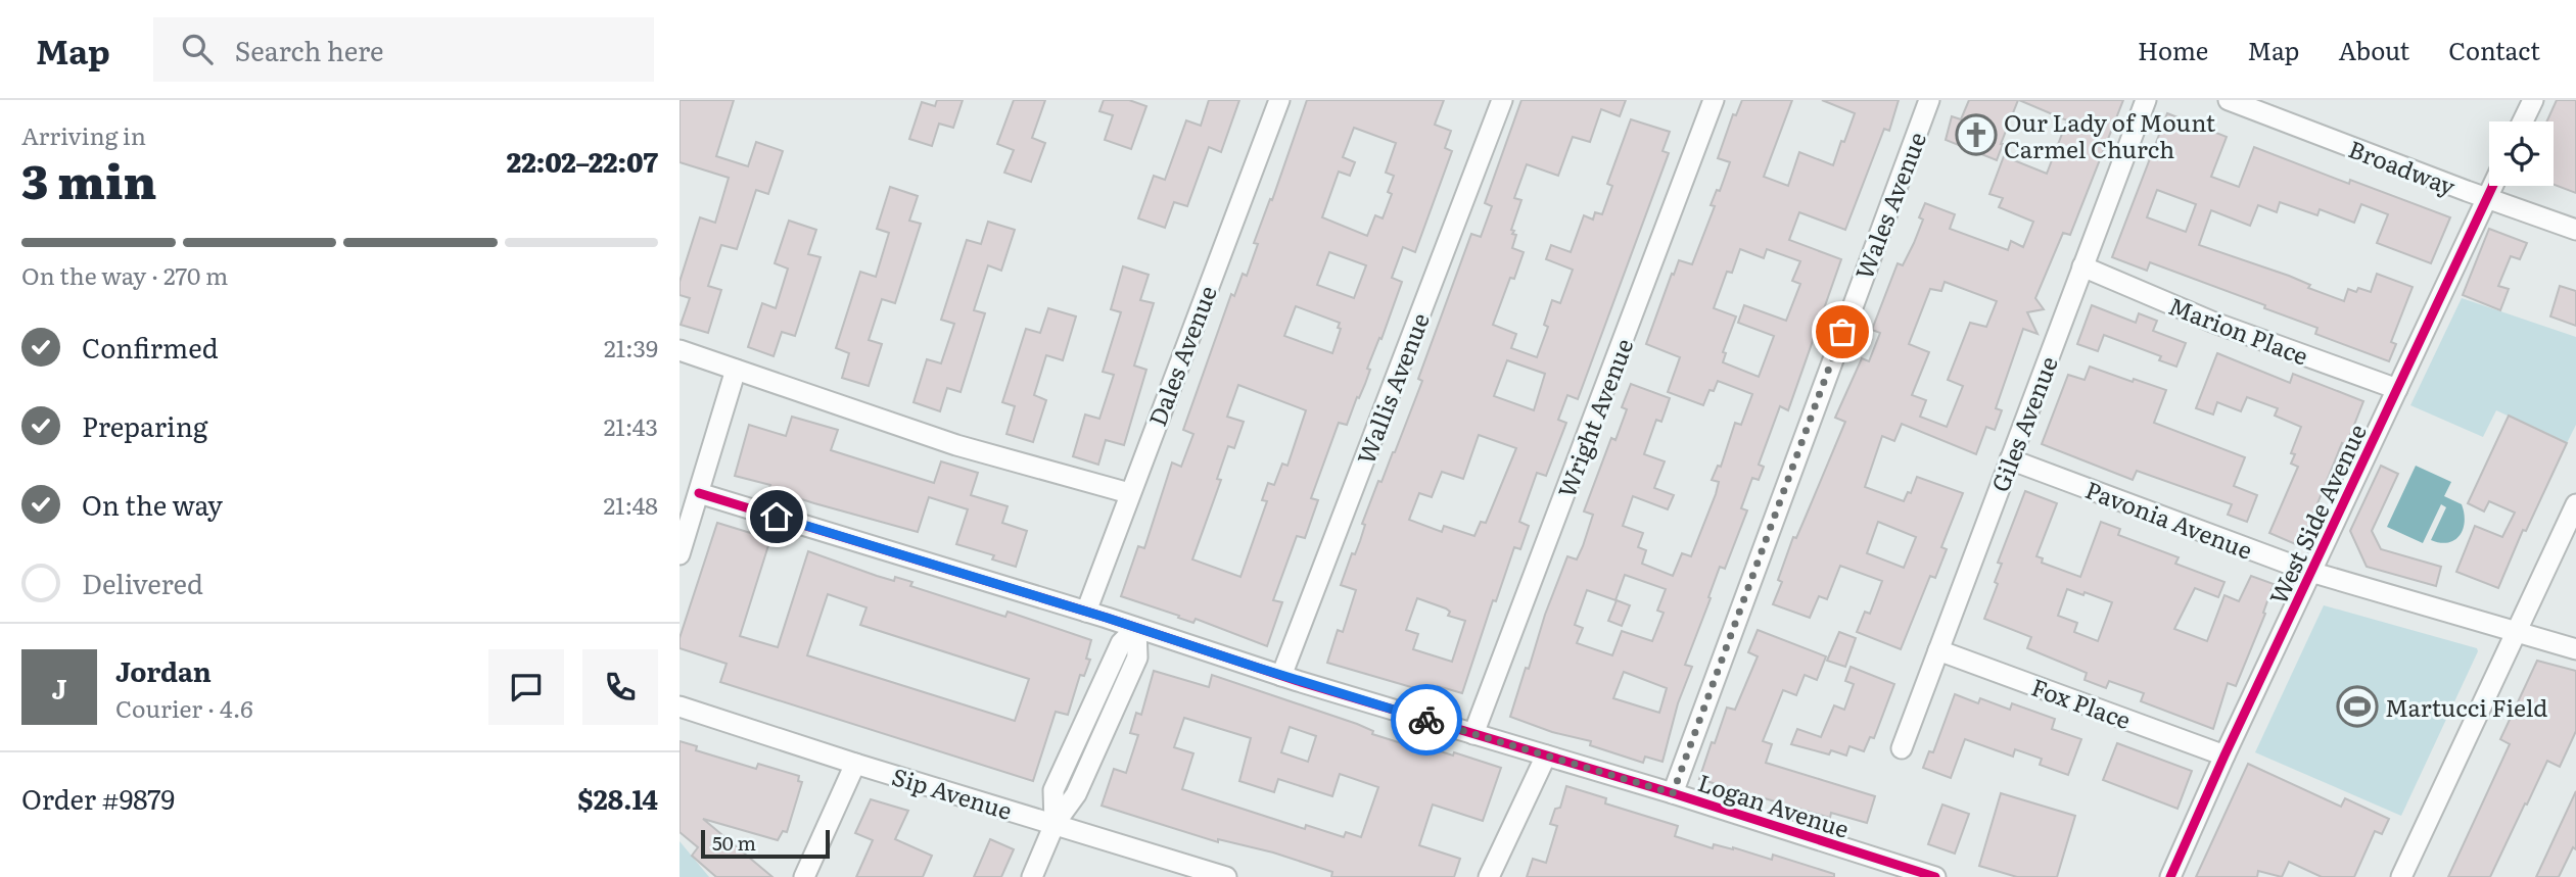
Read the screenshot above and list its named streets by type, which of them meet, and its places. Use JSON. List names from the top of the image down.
{
  "streets": {
    "street": [
      "Broadway",
      "Wales Avenue",
      "Marion Place",
      "Dales Avenue",
      "Wallis Avenue",
      "Wright Avenue",
      "Giles Avenue",
      "West Side Avenue",
      "Pavonia Avenue",
      "Fox Place",
      "Sip Avenue",
      "Logan Avenue"
    ]
  },
  "crossings": [
    ["Broadway", "West Side Avenue"],
    ["Wales Avenue", "Logan Avenue"],
    ["Marion Place", "Giles Avenue"],
    ["Marion Place", "West Side Avenue"],
    ["Dales Avenue", "Logan Avenue"],
    ["Wallis Avenue", "Logan Avenue"],
    ["Wright Avenue", "Logan Avenue"],
    ["Giles Avenue", "Pavonia Avenue"],
    ["Giles Avenue", "Fox Place"],
    ["West Side Avenue", "Pavonia Avenue"],
    ["West Side Avenue", "Fox Place"]
  ],
  "places": {
    "church": ["Our Lady of Mount Carmel Church"],
    "sports": ["Martucci Field"]
  },
  "scale_bar": "50 m",
  "page": {
    "header": "Map",
    "search": "Search here",
    "nav": [
      "Home",
      "Map",
      "About",
      "Contact"
    ],
    "heading": ["3 min", "Arriving in", "22:02–22:07"],
    "panel": [
      "Jordan",
      "Courier · 4.6",
      "Order #9879",
      "$28.14"
    ],
    "bar": "On the way · 270 m",
    "list": [
      ["Confirmed", "21:39"],
      ["Preparing", "21:43"],
      ["On the way", "21:48"],
      "Delivered"
    ],
    "round": "J",
    "scale": "50 m"
  }
}
